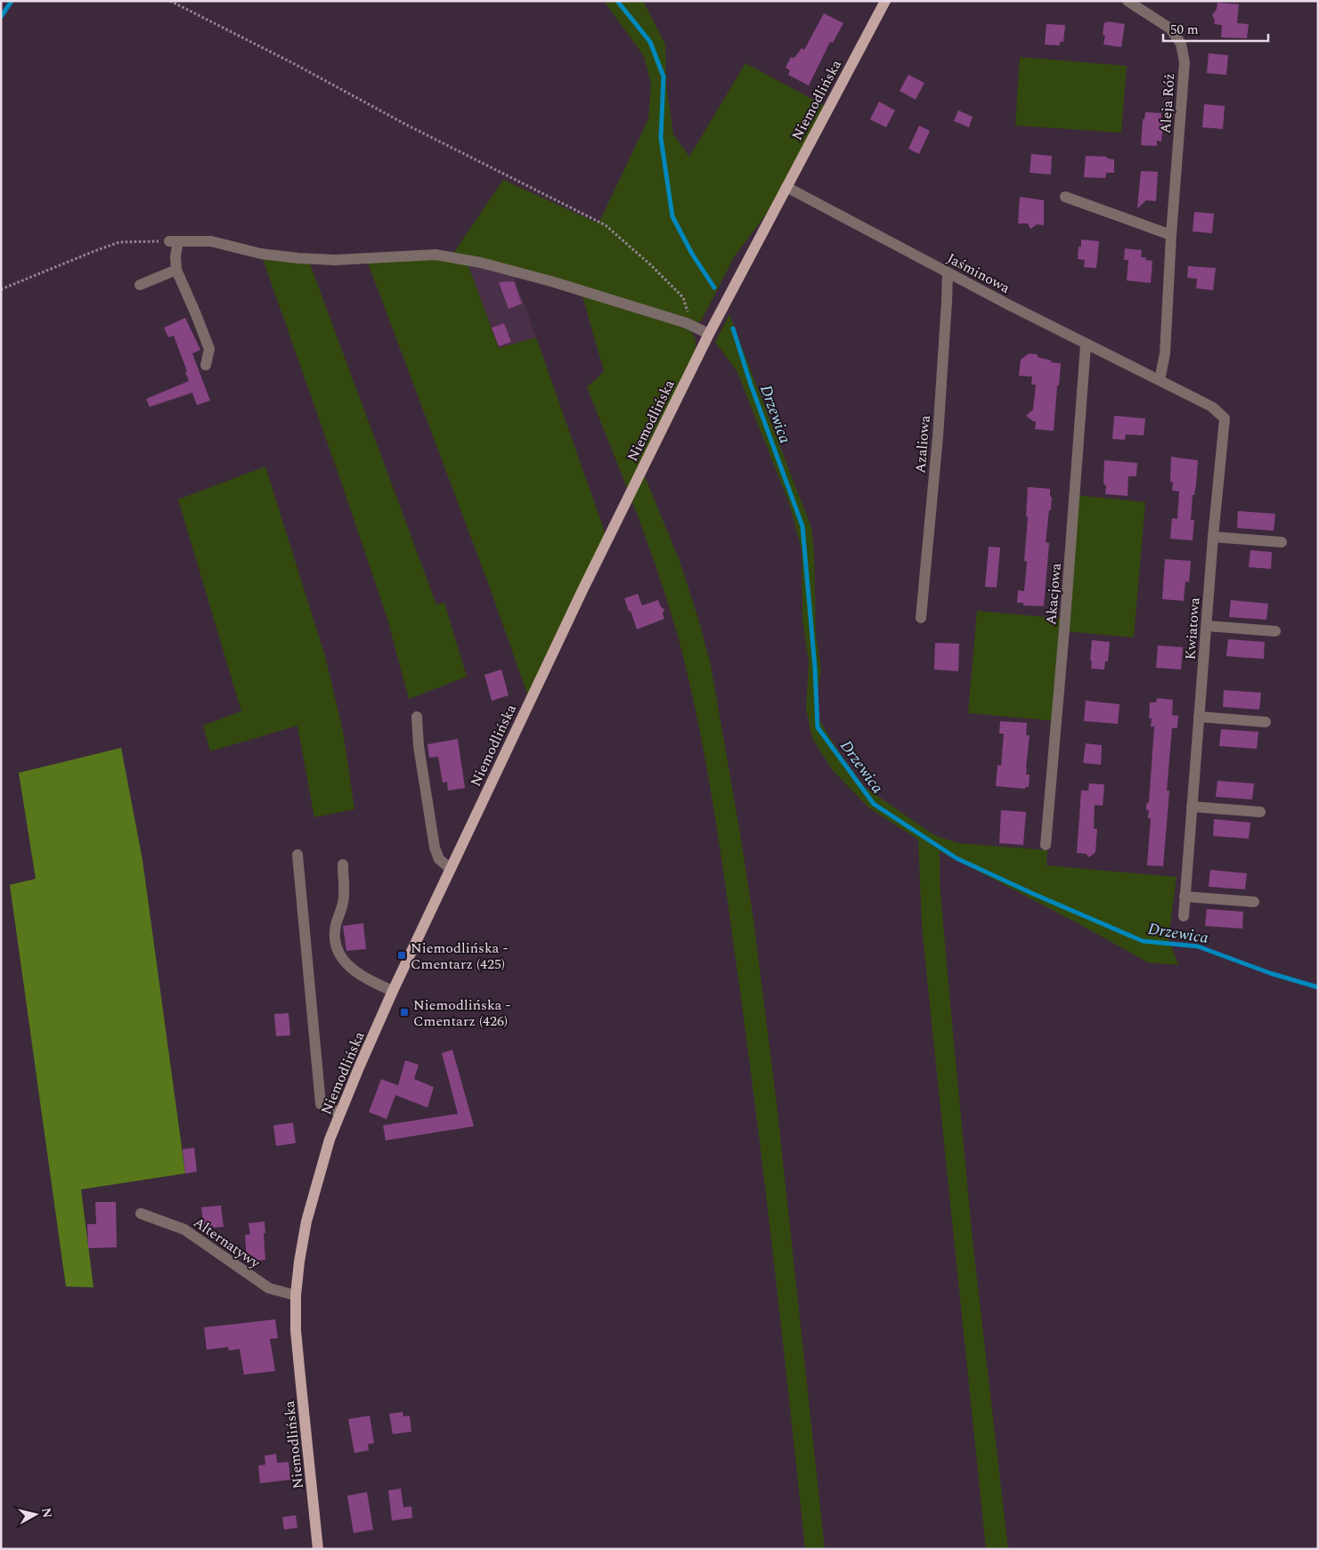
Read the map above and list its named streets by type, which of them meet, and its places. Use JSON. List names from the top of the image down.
{
  "streets": {
    "main road": ["Niemodlińska"],
    "street": [
      "Aleja Róż",
      "Jaśminowa",
      "Azaliowa",
      "Akacjowa",
      "Kwiatowa",
      "Alternatywy"
    ]
  },
  "crossings": [
    ["Niemodlińska", "Jaśminowa"],
    ["Niemodlińska", "Alternatywy"],
    ["Aleja Róż", "Jaśminowa"],
    ["Aleja Róż", "Kwiatowa"],
    ["Jaśminowa", "Azaliowa"],
    ["Jaśminowa", "Akacjowa"],
    ["Jaśminowa", "Kwiatowa"]
  ],
  "water": ["Drzewica"],
  "places": {
    "transit": ["Niemodlińska - Cmentarz (425)", "Niemodlińska - Cmentarz (426)"]
  },
  "scale_bar": "50 m",
  "north": "right"
}
